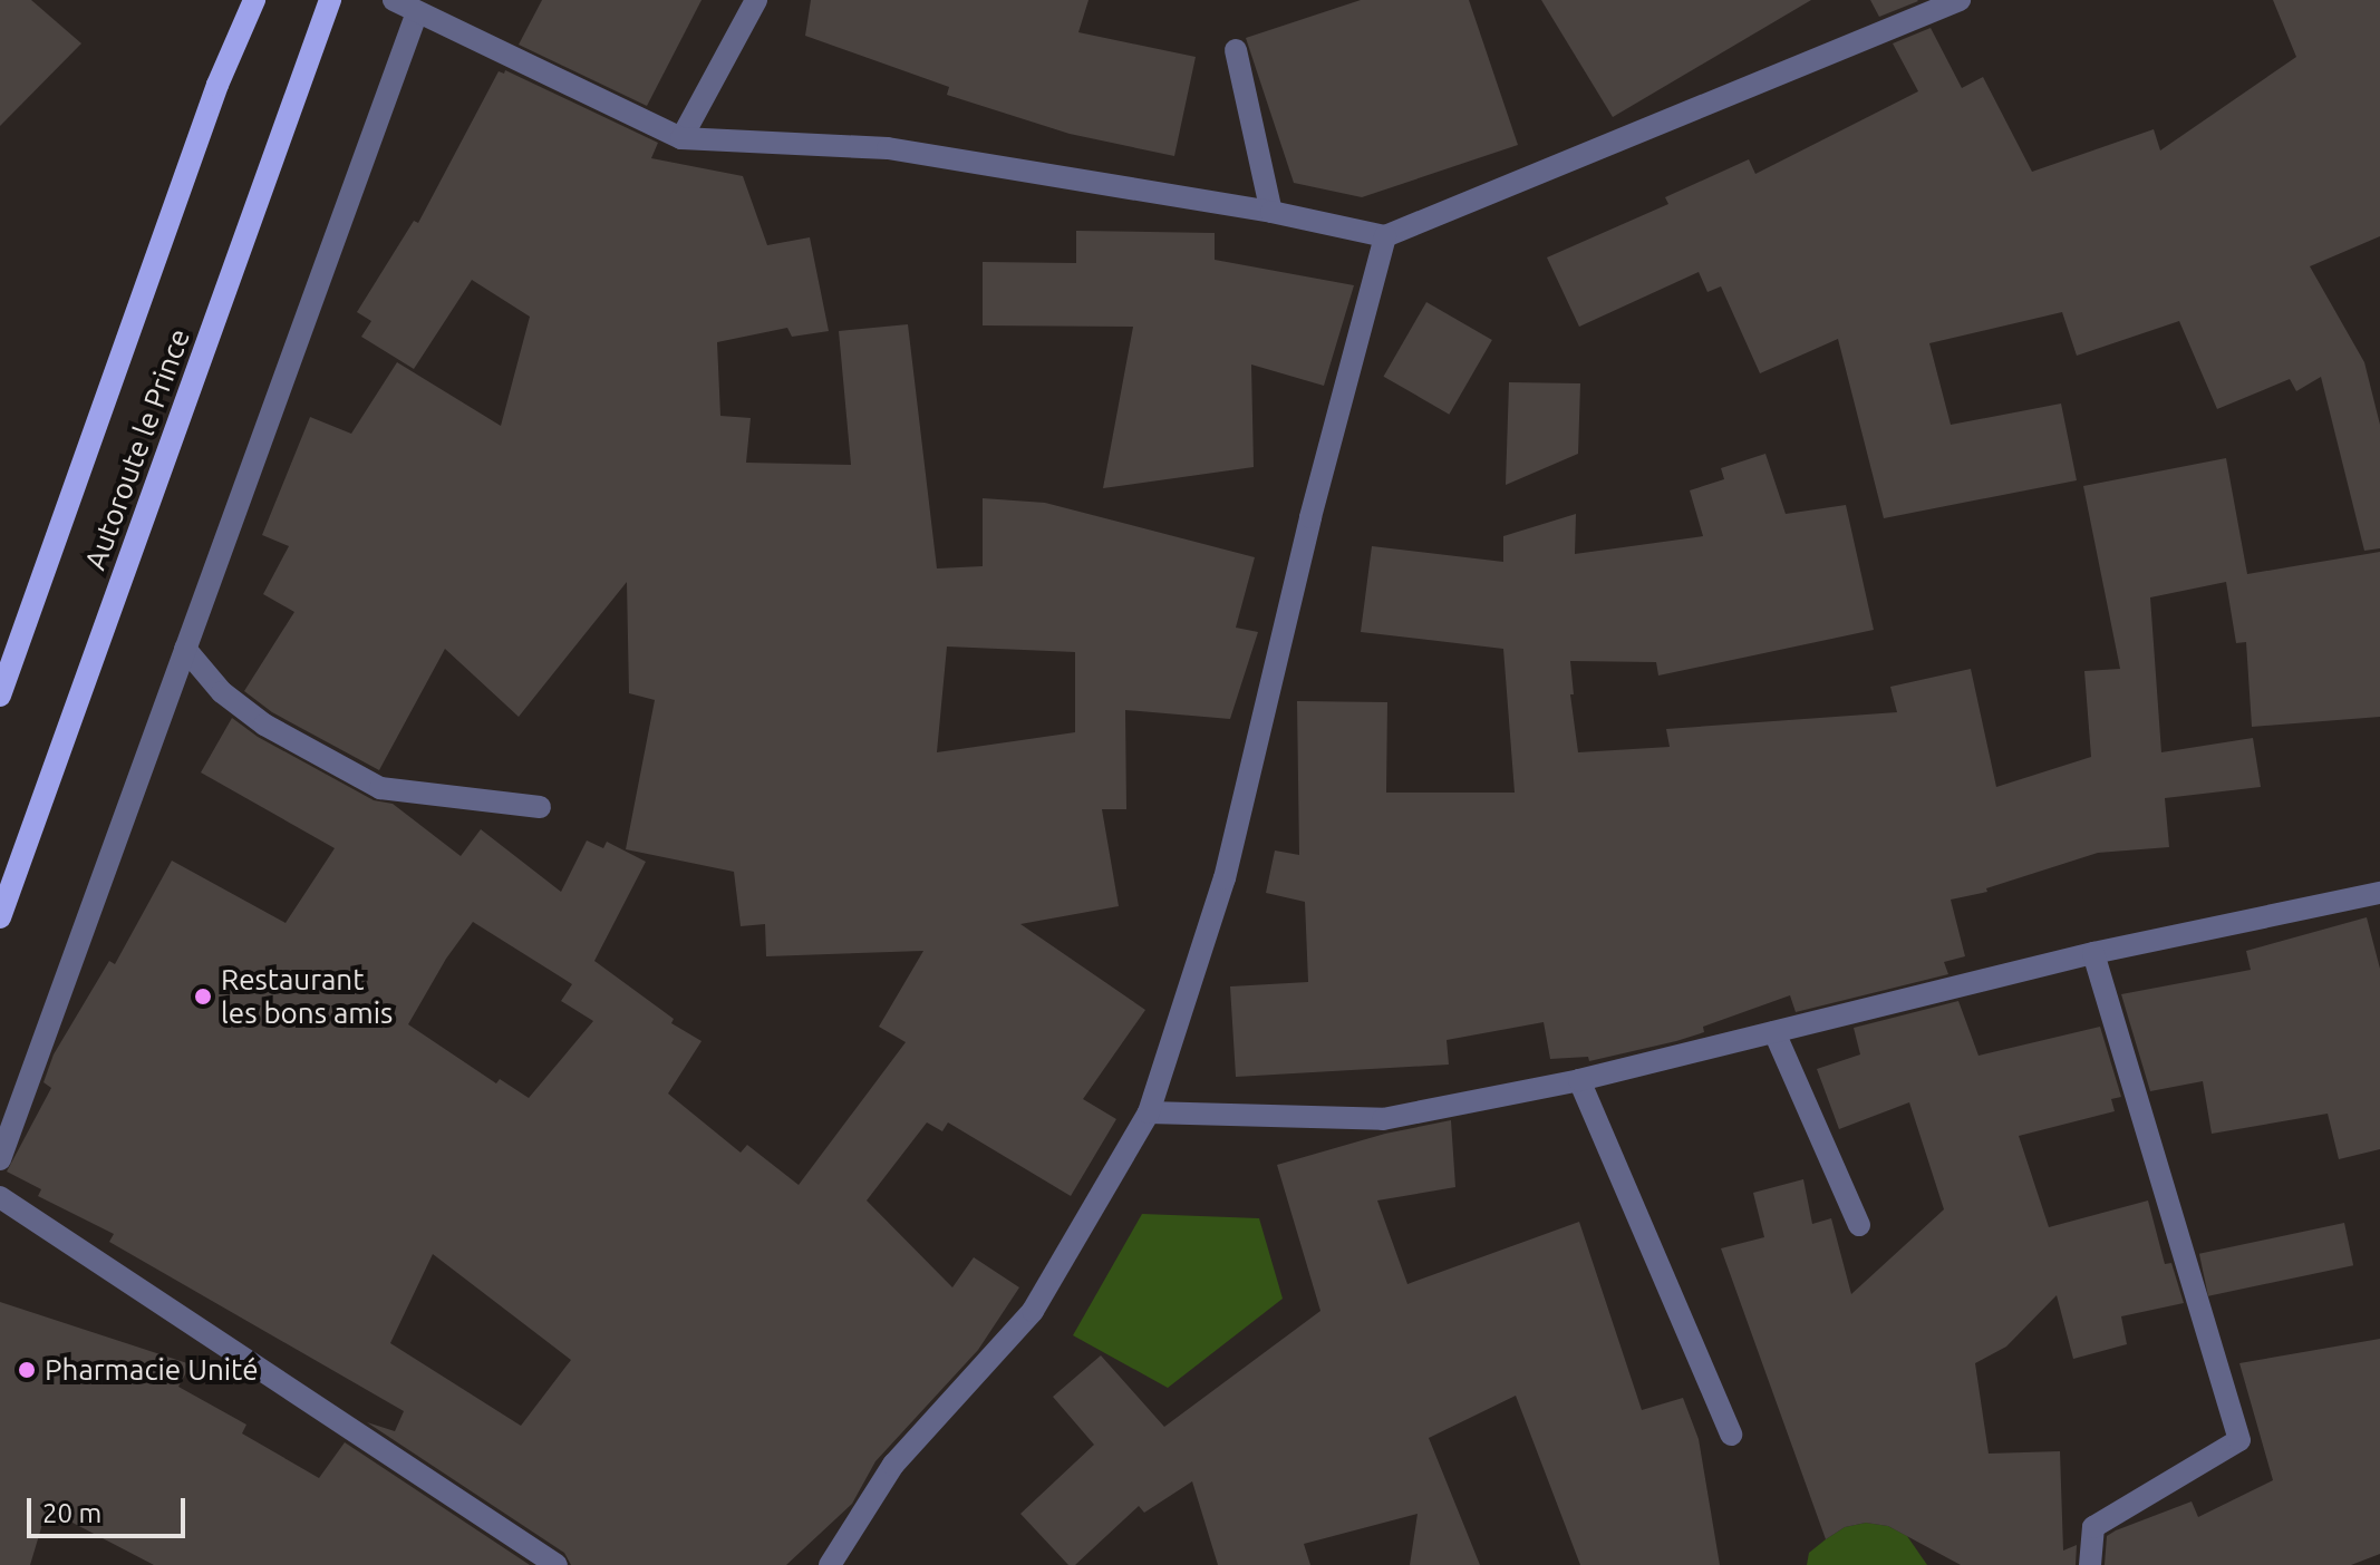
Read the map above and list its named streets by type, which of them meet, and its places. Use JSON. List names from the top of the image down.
{
  "streets": {
    "main road": ["Autoroute le Prince"]
  },
  "places": ["Restaurant les bons amis", "Pharmacie Unité"],
  "scale_bar": "20 m"
}
